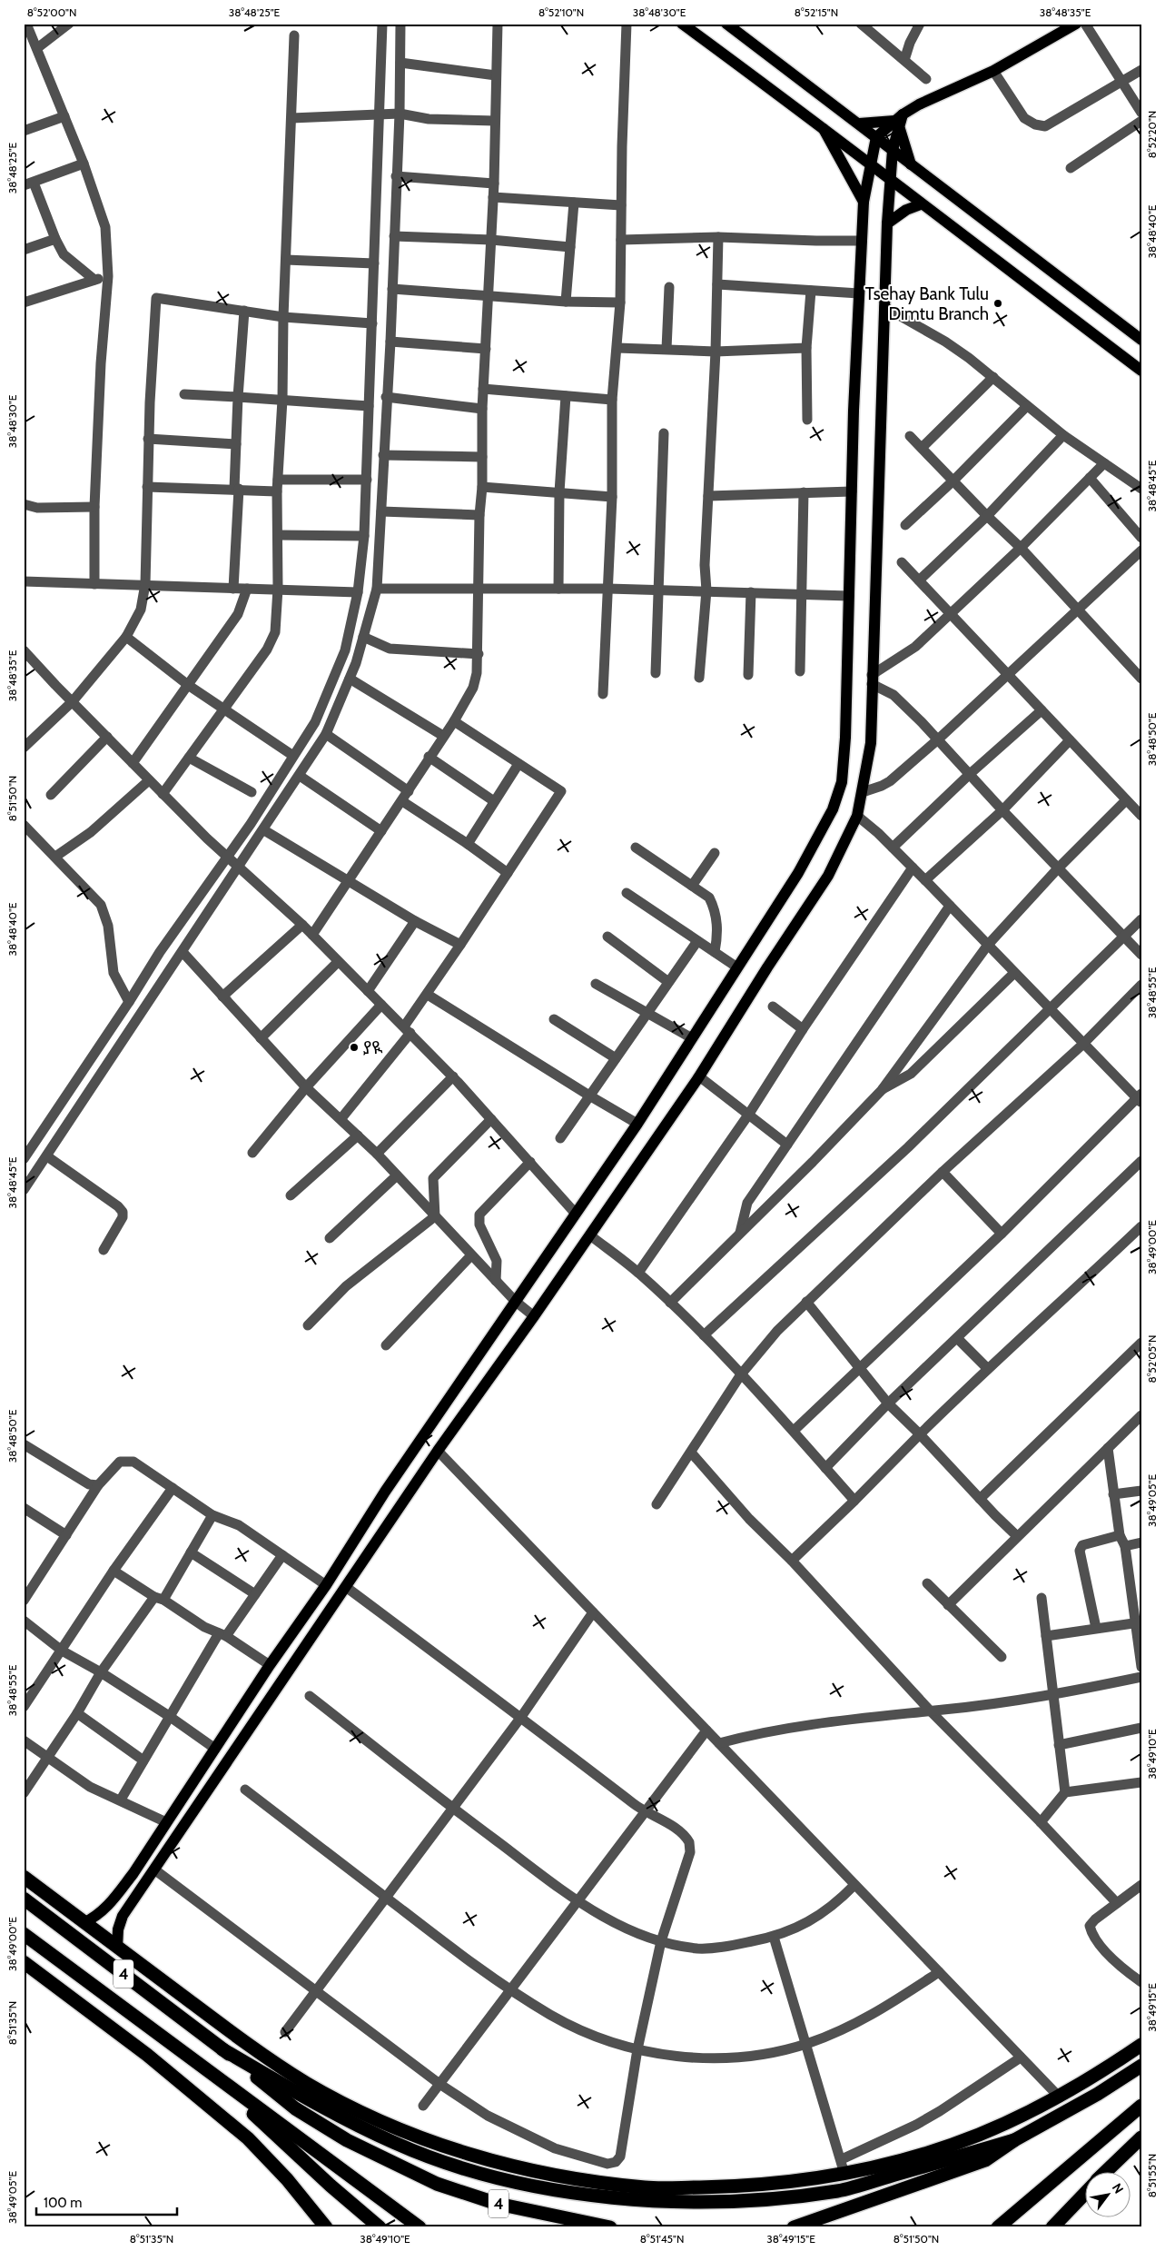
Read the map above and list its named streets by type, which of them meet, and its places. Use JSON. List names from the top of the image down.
{
  "streets": {
    "highway": ["4"]
  },
  "places": ["Tsehay Bank Tulu Dimtu Branch", "ያዪ"],
  "scale_bar": "100 m",
  "north": "top right",
  "coordinates": [
    "8°52'00\"N",
    "38°48'25\"E",
    "8°52'10\"N",
    "38°48'30\"E",
    "8°52'15\"N",
    "38°48'35\"E",
    "8°52'20\"N",
    "38°48'40\"E",
    "38°48'45\"E",
    "38°48'50\"E",
    "8°51'50\"N",
    "38°48'55\"E",
    "38°49'00\"E",
    "8°52'05\"N",
    "38°49'05\"E",
    "38°49'10\"E",
    "38°49'15\"E",
    "8°51'35\"N",
    "8°51'55\"N",
    "8°51'45\"N"
  ]
}
